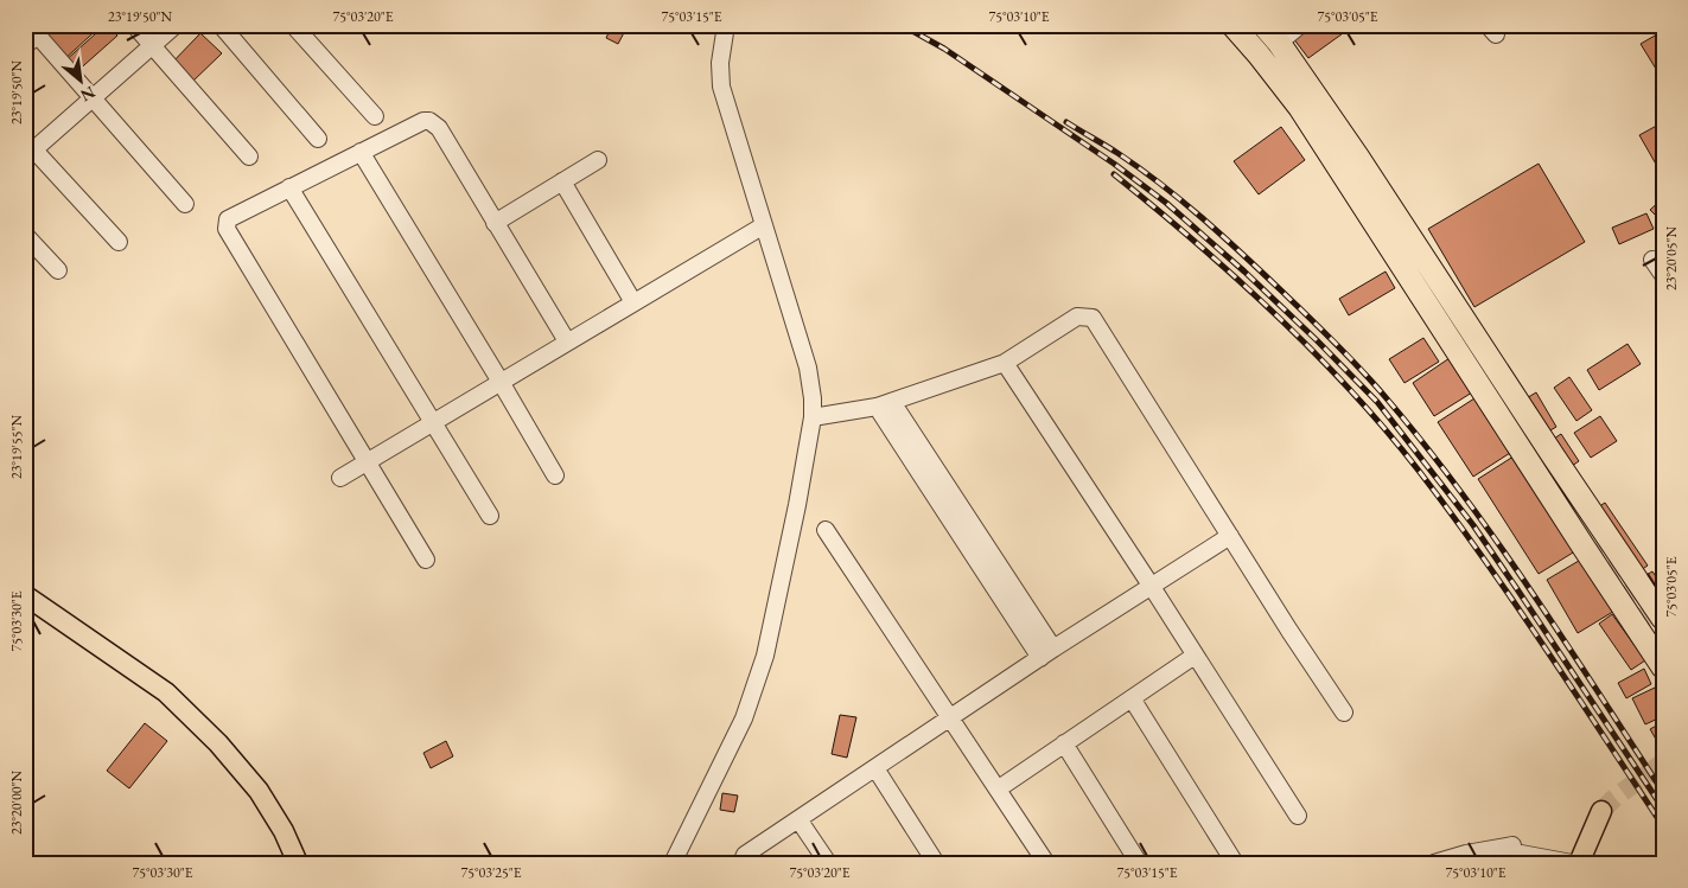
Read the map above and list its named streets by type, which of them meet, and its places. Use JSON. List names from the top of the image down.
{
  "north": "bottom right",
  "coordinates": [
    "23°19'50\"N",
    "75°03'20\"E",
    "75°03'15\"E",
    "75°03'10\"E",
    "75°03'05\"E",
    "23°20'05\"N",
    "23°19'55\"N",
    "75°03'30\"E",
    "23°20'00\"N",
    "75°03'25\"E"
  ]
}
